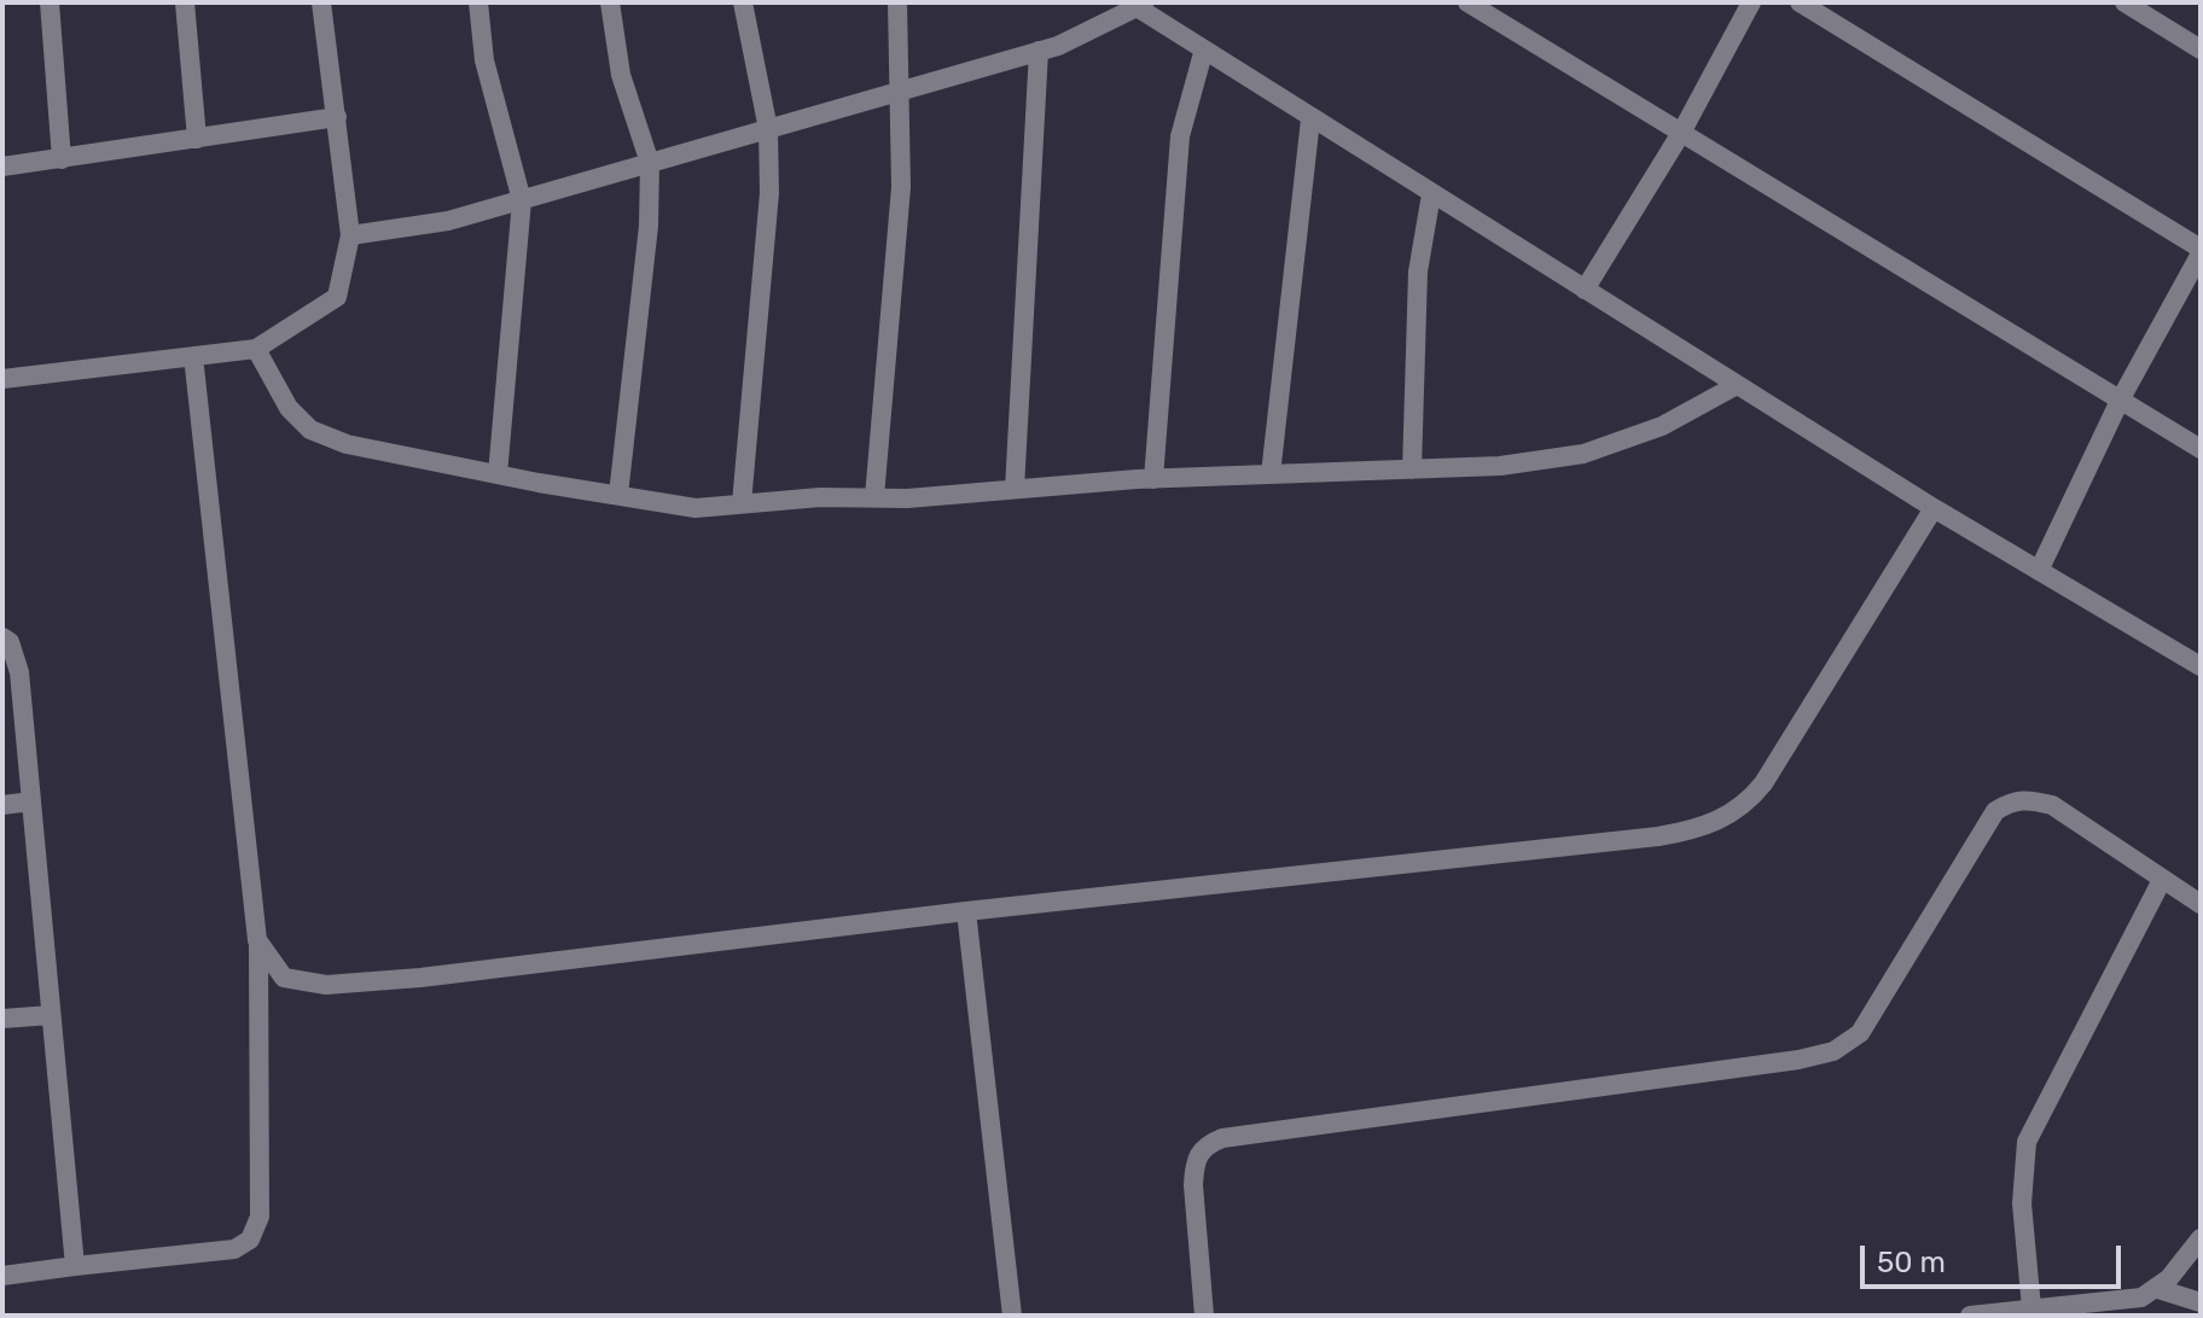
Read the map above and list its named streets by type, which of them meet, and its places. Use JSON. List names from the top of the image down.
{
  "scale_bar": "50 m"
}
